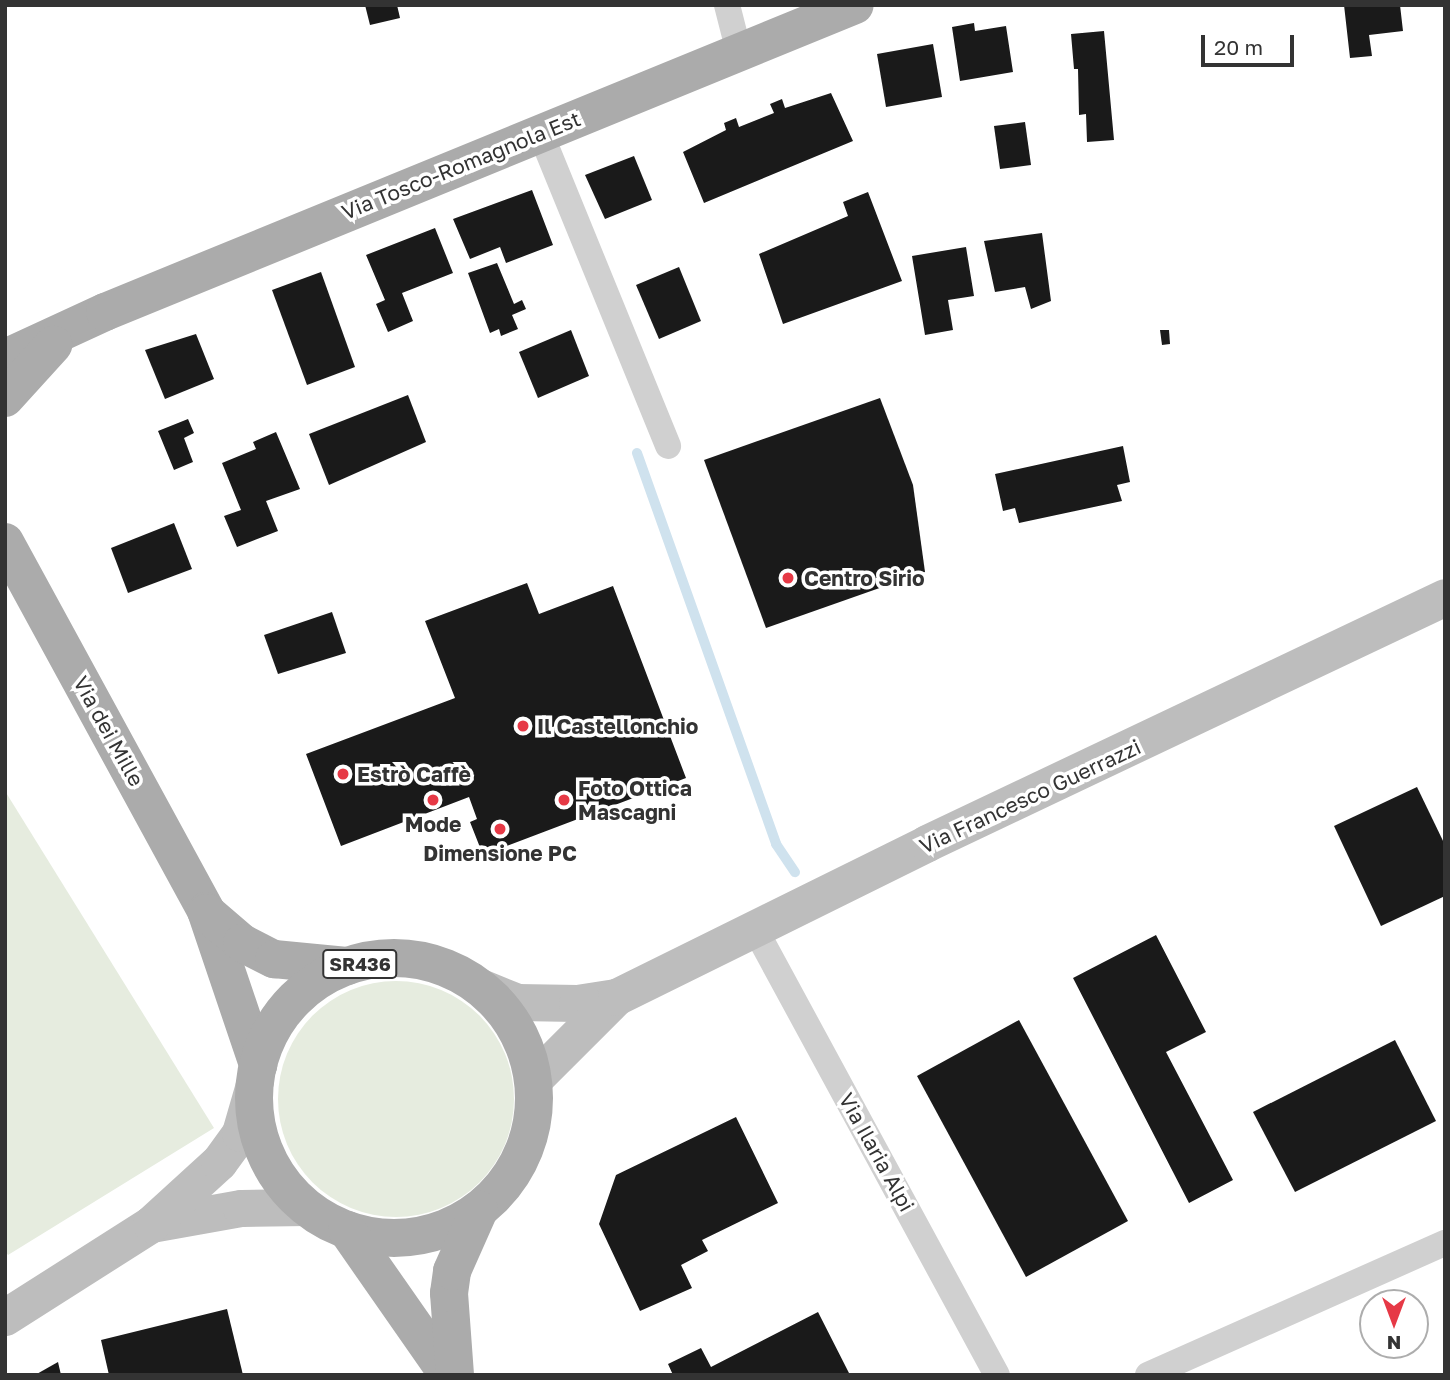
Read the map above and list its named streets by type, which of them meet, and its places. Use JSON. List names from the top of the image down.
{
  "streets": {
    "main road": [
      "Via Tosco-Romagnola Est",
      "Via dei Mille",
      "Via Francesco Guerrazzi",
      "SR436"
    ],
    "street": ["Via Ilaria Alpi"]
  },
  "crossings": [
    ["Via dei Mille", "SR436"],
    ["Via Francesco Guerrazzi", "SR436"],
    ["Via Francesco Guerrazzi", "Via Ilaria Alpi"]
  ],
  "places": [
    "Centro Sirio",
    "Il Castellonchio",
    "Estrò Caffè",
    "Mode",
    "Foto Ottica Mascagni",
    "Dimensione PC"
  ],
  "scale_bar": "20 m",
  "north": "bottom"
}
